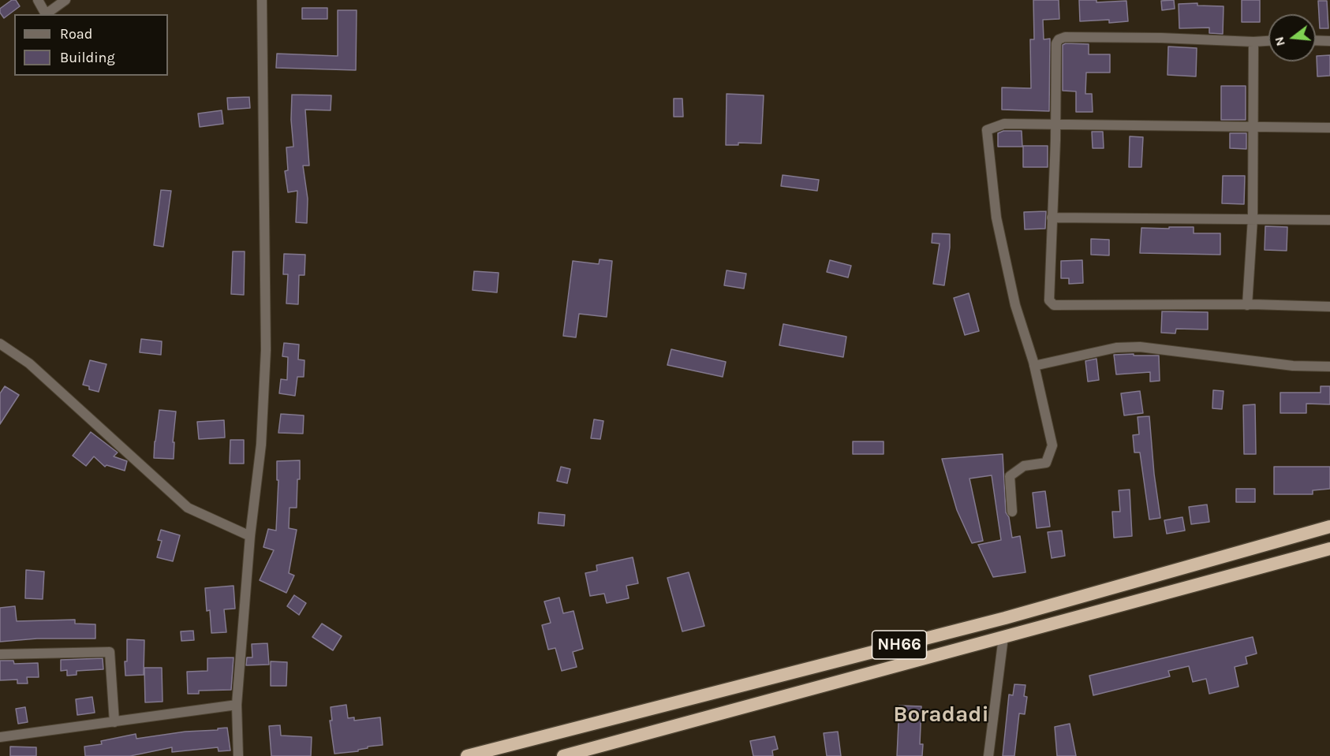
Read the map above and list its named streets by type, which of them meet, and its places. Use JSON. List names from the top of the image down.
{
  "streets": {
    "highway": ["NH66"]
  },
  "districts": ["Boradadi"],
  "legend": ["Road", "Building"],
  "north": "left"
}
